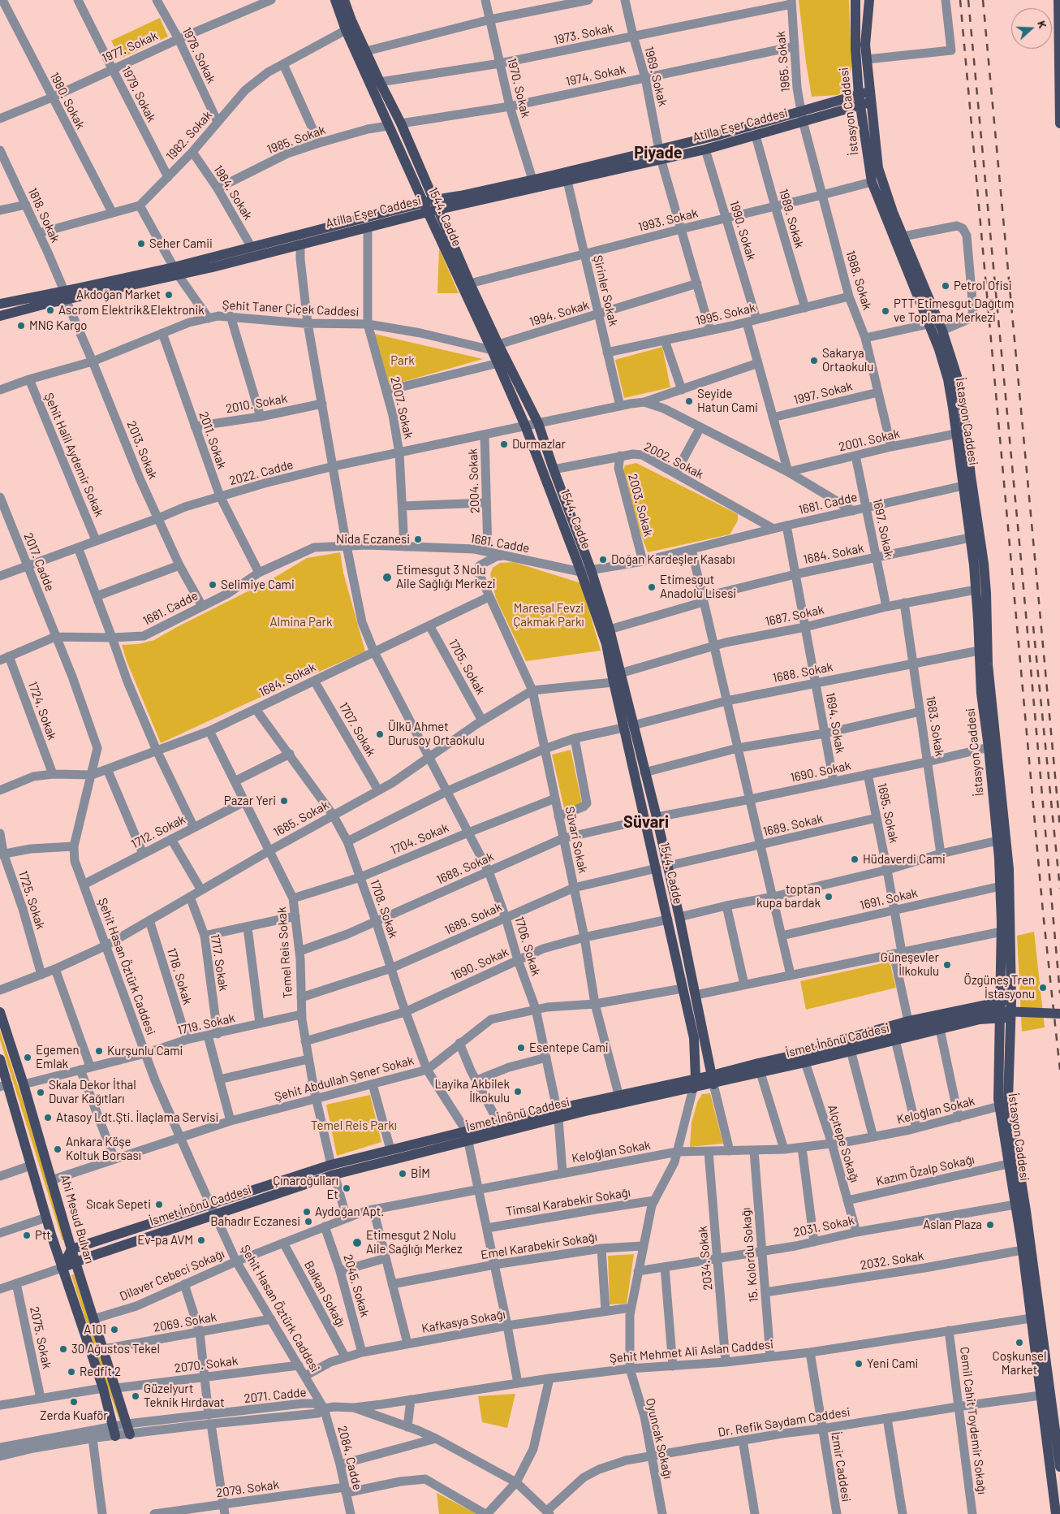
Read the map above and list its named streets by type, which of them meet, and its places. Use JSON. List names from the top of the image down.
{
  "streets": {
    "main road": [
      "İstasyon Caddesi",
      "Atilla Eşer Caddesi",
      "1544. Cadde",
      "İsmet İnönü Caddesi",
      "Ahi Mesud Bulvarı"
    ],
    "street": [
      "1973. Sokak",
      "1977. Sokak",
      "1978. Sokak",
      "1965. Sokak",
      "1974. Sokak",
      "1969. Sokak",
      "1970. Sokak",
      "1979. Sokak",
      "1980. Sokak",
      "1982. Sokak",
      "1985. Sokak",
      "1984. Sokak",
      "1818. Sokak",
      "1989. Sokak",
      "1993. Sokak",
      "1990. Sokak",
      "1988. Sokak",
      "Şirinler Sokak",
      "Şehit Taner Çiçek Caddesi",
      "1994. Sokak",
      "1995. Sokak",
      "1997. Sokak",
      "2010. Sokak",
      "2007. Sokak",
      "2011. Sokak",
      "2001. Sokak",
      "2013. Sokak",
      "Şehit Halil Aydemir Sokak",
      "2002. Sokak",
      "2022. Cadde",
      "2004. Sokak",
      "1681. Cadde",
      "2003. Sokak",
      "1697. Sokak",
      "1684. Sokak",
      "2017. Cadde",
      "1687. Sokak",
      "1705. Sokak",
      "1688. Sokak",
      "1724. Sokak",
      "1694. Sokak",
      "1683. Sokak",
      "1707. Sokak",
      "1690. Sokak",
      "1695. Sokak",
      "1685. Sokak",
      "1689. Sokak",
      "1712. Sokak",
      "1704. Sokak",
      "Süvari Sokak",
      "1691. Sokak",
      "1725. Sokak",
      "1708. Sokak",
      "1706. Sokak",
      "Temel Reis Sokak",
      "1717. Sokak",
      "Şehit Hasan Öztürk Caddesi",
      "1718. Sokak",
      "1719. Sokak",
      "Şehit Abdullah Şener Sokak",
      "Keloğlan Sokak",
      "Alçıtepe Sokağı",
      "Kazım Özalp Sokağı",
      "Timsal Karabekir Sokağı",
      "2031. Sokak",
      "Emel Karabekir Sokağı",
      "15. Kolordu Sokağı",
      "2034. Sokak",
      "2032. Sokak",
      "Dilaver Cebeci Sokağı",
      "2045. Sokak",
      "Balkan Sokağı",
      "Kafkasya Sokağı",
      "2069. Sokak",
      "2075. Sokak",
      "Şehit Mehmet Ali Aslan Caddesi",
      "2070. Sokak",
      "2071. Cadde",
      "Cemil Cahit Toydemir Sokağı",
      "Dr. Refik Saydam Caddesi",
      "Oyuncak Sokağı",
      "2084. Cadde",
      "İzmir Caddesi",
      "2079. Sokak"
    ]
  },
  "crossings": [
    ["1973. Sokak", "1965. Sokak"],
    ["1973. Sokak", "1969. Sokak"],
    ["1973. Sokak", "1970. Sokak"],
    ["1973. Sokak", "1544. Cadde"],
    ["1977. Sokak", "1978. Sokak"],
    ["1977. Sokak", "1979. Sokak"],
    ["1977. Sokak", "1980. Sokak"],
    ["1978. Sokak", "1982. Sokak"],
    ["1965. Sokak", "1974. Sokak"],
    ["1965. Sokak", "Atilla Eşer Caddesi"],
    ["1965. Sokak", "1988. Sokak"],
    ["1974. Sokak", "1969. Sokak"],
    ["1974. Sokak", "1970. Sokak"],
    ["1974. Sokak", "1544. Cadde"],
    ["1969. Sokak", "Atilla Eşer Caddesi"],
    ["1969. Sokak", "1993. Sokak"],
    ["1969. Sokak", "1994. Sokak"],
    ["1969. Sokak", "1995. Sokak"],
    ["1970. Sokak", "Atilla Eşer Caddesi"],
    ["1979. Sokak", "1982. Sokak"],
    ["İstasyon Caddesi", "Atilla Eşer Caddesi"],
    ["İstasyon Caddesi", "1993. Sokak"],
    ["İstasyon Caddesi", "2001. Sokak"],
    ["İstasyon Caddesi", "1681. Cadde"],
    ["İstasyon Caddesi", "1684. Sokak"],
    ["İstasyon Caddesi", "1687. Sokak"],
    ["İstasyon Caddesi", "1688. Sokak"],
    ["İstasyon Caddesi", "1690. Sokak"],
    ["İstasyon Caddesi", "1691. Sokak"],
    ["İstasyon Caddesi", "İsmet İnönü Caddesi"],
    ["İstasyon Caddesi", "Keloğlan Sokak"],
    ["İstasyon Caddesi", "Kazım Özalp Sokağı"],
    ["İstasyon Caddesi", "2031. Sokak"],
    ["İstasyon Caddesi", "2032. Sokak"],
    ["İstasyon Caddesi", "Şehit Mehmet Ali Aslan Caddesi"],
    ["İstasyon Caddesi", "Dr. Refik Saydam Caddesi"],
    ["Atilla Eşer Caddesi", "1984. Sokak"],
    ["Atilla Eşer Caddesi", "1818. Sokak"],
    ["Atilla Eşer Caddesi", "1544. Cadde"],
    ["Atilla Eşer Caddesi", "1989. Sokak"],
    ["Atilla Eşer Caddesi", "1990. Sokak"],
    ["Atilla Eşer Caddesi", "1988. Sokak"],
    ["Atilla Eşer Caddesi", "Şirinler Sokak"],
    ["Atilla Eşer Caddesi", "2007. Sokak"],
    ["Atilla Eşer Caddesi", "2013. Sokak"],
    ["Atilla Eşer Caddesi", "1706. Sokak"],
    ["1982. Sokak", "1984. Sokak"],
    ["1982. Sokak", "1544. Cadde"],
    ["1985. Sokak", "1984. Sokak"],
    ["1985. Sokak", "1544. Cadde"],
    ["1818. Sokak", "2013. Sokak"],
    ["1544. Cadde", "1993. Sokak"],
    ["1544. Cadde", "Şehit Taner Çiçek Caddesi"],
    ["1544. Cadde", "1994. Sokak"],
    ["1544. Cadde", "2002. Sokak"],
    ["1544. Cadde", "2022. Cadde"],
    ["1544. Cadde", "1681. Cadde"],
    ["1544. Cadde", "1684. Sokak"],
    ["1544. Cadde", "1687. Sokak"],
    ["1544. Cadde", "1688. Sokak"],
    ["1544. Cadde", "1690. Sokak"],
    ["1544. Cadde", "1685. Sokak"],
    ["1544. Cadde", "1689. Sokak"],
    ["1544. Cadde", "İsmet İnönü Caddesi"],
    ["1544. Cadde", "Şehit Abdullah Şener Sokak"],
    ["1544. Cadde", "Oyuncak Sokağı"],
    ["1989. Sokak", "1993. Sokak"],
    ["1989. Sokak", "1995. Sokak"],
    ["1993. Sokak", "1990. Sokak"],
    ["1993. Sokak", "1988. Sokak"],
    ["1993. Sokak", "Şirinler Sokak"],
    ["1990. Sokak", "1995. Sokak"],
    ["1988. Sokak", "1995. Sokak"],
    ["1988. Sokak", "1997. Sokak"],
    ["1988. Sokak", "2001. Sokak"],
    ["Şirinler Sokak", "1994. Sokak"],
    ["Şirinler Sokak", "1995. Sokak"],
    ["Şirinler Sokak", "2022. Cadde"],
    ["Şehit Taner Çiçek Caddesi", "1994. Sokak"],
    ["Şehit Taner Çiçek Caddesi", "2007. Sokak"],
    ["Şehit Taner Çiçek Caddesi", "2011. Sokak"],
    ["Şehit Taner Çiçek Caddesi", "2013. Sokak"],
    ["Şehit Taner Çiçek Caddesi", "Şehit Halil Aydemir Sokak"],
    ["Şehit Taner Çiçek Caddesi", "1706. Sokak"],
    ["2010. Sokak", "2011. Sokak"],
    ["2010. Sokak", "1706. Sokak"],
    ["2007. Sokak", "2022. Cadde"],
    ["2007. Sokak", "1681. Cadde"],
    ["2011. Sokak", "2022. Cadde"],
    ["2011. Sokak", "1681. Cadde"],
    ["2001. Sokak", "1697. Sokak"],
    ["2013. Sokak", "2022. Cadde"],
    ["2013. Sokak", "1681. Cadde"],
    ["Şehit Halil Aydemir Sokak", "2022. Cadde"],
    ["2002. Sokak", "1681. Cadde"],
    ["2002. Sokak", "2003. Sokak"],
    ["2022. Cadde", "2004. Sokak"],
    ["2022. Cadde", "2017. Cadde"],
    ["2022. Cadde", "1706. Sokak"],
    ["2004. Sokak", "1681. Cadde"],
    ["1681. Cadde", "2003. Sokak"],
    ["1681. Cadde", "1697. Sokak"],
    ["1681. Cadde", "2017. Cadde"],
    ["1681. Cadde", "1724. Sokak"],
    ["1681. Cadde", "1694. Sokak"],
    ["1681. Cadde", "Süvari Sokak"],
    ["1681. Cadde", "1706. Sokak"],
    ["1681. Cadde", "Şehit Hasan Öztürk Caddesi"],
    ["1697. Sokak", "1684. Sokak"],
    ["1697. Sokak", "1687. Sokak"],
    ["1684. Sokak", "1705. Sokak"],
    ["1684. Sokak", "1694. Sokak"],
    ["1684. Sokak", "1707. Sokak"],
    ["1684. Sokak", "Süvari Sokak"],
    ["1684. Sokak", "1708. Sokak"],
    ["1684. Sokak", "1706. Sokak"],
    ["1684. Sokak", "Temel Reis Sokak"],
    ["1684. Sokak", "Şehit Hasan Öztürk Caddesi"],
    ["2017. Cadde", "Şehit Hasan Öztürk Caddesi"],
    ["1687. Sokak", "1694. Sokak"],
    ["1687. Sokak", "1683. Sokak"],
    ["1705. Sokak", "1685. Sokak"],
    ["1688. Sokak", "1694. Sokak"],
    ["1688. Sokak", "1683. Sokak"],
    ["1688. Sokak", "Süvari Sokak"],
    ["1688. Sokak", "1708. Sokak"],
    ["1688. Sokak", "1706. Sokak"],
    ["1688. Sokak", "Temel Reis Sokak"],
    ["1694. Sokak", "1690. Sokak"],
    ["1683. Sokak", "1690. Sokak"],
    ["1707. Sokak", "1685. Sokak"],
    ["1690. Sokak", "1695. Sokak"],
    ["1690. Sokak", "Süvari Sokak"],
    ["1690. Sokak", "1708. Sokak"],
    ["1690. Sokak", "1706. Sokak"],
    ["1690. Sokak", "Temel Reis Sokak"],
    ["1695. Sokak", "1689. Sokak"],
    ["1695. Sokak", "1691. Sokak"],
    ["1695. Sokak", "İsmet İnönü Caddesi"],
    ["1685. Sokak", "Süvari Sokak"],
    ["1685. Sokak", "1725. Sokak"],
    ["1685. Sokak", "1708. Sokak"],
    ["1685. Sokak", "1706. Sokak"],
    ["1685. Sokak", "Temel Reis Sokak"],
    ["1685. Sokak", "1717. Sokak"],
    ["1685. Sokak", "Şehit Hasan Öztürk Caddesi"],
    ["1685. Sokak", "1718. Sokak"],
    ["1689. Sokak", "Süvari Sokak"],
    ["1689. Sokak", "1708. Sokak"],
    ["1689. Sokak", "1706. Sokak"],
    ["1689. Sokak", "Temel Reis Sokak"],
    ["1712. Sokak", "Temel Reis Sokak"],
    ["1712. Sokak", "Şehit Hasan Öztürk Caddesi"],
    ["1704. Sokak", "Süvari Sokak"],
    ["1704. Sokak", "1708. Sokak"],
    ["1704. Sokak", "1706. Sokak"],
    ["1704. Sokak", "Temel Reis Sokak"],
    ["Süvari Sokak", "İsmet İnönü Caddesi"],
    ["Süvari Sokak", "Şehit Abdullah Şener Sokak"],
    ["1708. Sokak", "İsmet İnönü Caddesi"],
    ["1708. Sokak", "Şehit Abdullah Şener Sokak"],
    ["1706. Sokak", "İsmet İnönü Caddesi"],
    ["1706. Sokak", "Şehit Abdullah Şener Sokak"],
    ["1706. Sokak", "Keloğlan Sokak"],
    ["Temel Reis Sokak", "1719. Sokak"],
    ["Temel Reis Sokak", "İsmet İnönü Caddesi"],
    ["Temel Reis Sokak", "Şehit Abdullah Şener Sokak"],
    ["Temel Reis Sokak", "Keloğlan Sokak"],
    ["1717. Sokak", "1719. Sokak"],
    ["Şehit Hasan Öztürk Caddesi", "1719. Sokak"],
    ["Şehit Hasan Öztürk Caddesi", "İsmet İnönü Caddesi"],
    ["Şehit Hasan Öztürk Caddesi", "Şehit Abdullah Şener Sokak"],
    ["Şehit Hasan Öztürk Caddesi", "Keloğlan Sokak"],
    ["Şehit Hasan Öztürk Caddesi", "Dilaver Cebeci Sokağı"],
    ["Şehit Hasan Öztürk Caddesi", "Kafkasya Sokağı"],
    ["Şehit Hasan Öztürk Caddesi", "2069. Sokak"],
    ["Şehit Hasan Öztürk Caddesi", "2070. Sokak"],
    ["Şehit Hasan Öztürk Caddesi", "2071. Cadde"],
    ["Şehit Hasan Öztürk Caddesi", "2084. Cadde"],
    ["1718. Sokak", "1719. Sokak"],
    ["1719. Sokak", "Ahi Mesud Bulvarı"],
    ["İsmet İnönü Caddesi", "Alçıtepe Sokağı"],
    ["İsmet İnönü Caddesi", "Ahi Mesud Bulvarı"],
    ["İsmet İnönü Caddesi", "Oyuncak Sokağı"],
    ["Şehit Abdullah Şener Sokak", "Ahi Mesud Bulvarı"],
    ["Keloğlan Sokak", "Alçıtepe Sokağı"],
    ["Keloğlan Sokak", "15. Kolordu Sokağı"],
    ["Keloğlan Sokak", "2034. Sokak"],
    ["Keloğlan Sokak", "Dilaver Cebeci Sokağı"],
    ["Keloğlan Sokak", "2045. Sokak"],
    ["Keloğlan Sokak", "Balkan Sokağı"],
    ["Keloğlan Sokak", "Oyuncak Sokağı"],
    ["Alçıtepe Sokağı", "Kazım Özalp Sokağı"],
    ["Alçıtepe Sokağı", "2031. Sokak"],
    ["Timsal Karabekir Sokağı", "Oyuncak Sokağı"],
    ["Ahi Mesud Bulvarı", "Dilaver Cebeci Sokağı"],
    ["Ahi Mesud Bulvarı", "2069. Sokak"],
    ["Ahi Mesud Bulvarı", "2070. Sokak"],
    ["Ahi Mesud Bulvarı", "2071. Cadde"],
    ["2031. Sokak", "15. Kolordu Sokağı"],
    ["2031. Sokak", "2034. Sokak"],
    ["2031. Sokak", "Oyuncak Sokağı"],
    ["Emel Karabekir Sokağı", "Oyuncak Sokağı"],
    ["15. Kolordu Sokağı", "2032. Sokak"],
    ["15. Kolordu Sokağı", "Şehit Mehmet Ali Aslan Caddesi"],
    ["2034. Sokak", "Şehit Mehmet Ali Aslan Caddesi"],
    ["2045. Sokak", "Kafkasya Sokağı"],
    ["Balkan Sokağı", "Kafkasya Sokağı"],
    ["Kafkasya Sokağı", "Oyuncak Sokağı"],
    ["Şehit Mehmet Ali Aslan Caddesi", "Cemil Cahit Toydemir Sokağı"],
    ["Şehit Mehmet Ali Aslan Caddesi", "Oyuncak Sokağı"],
    ["Şehit Mehmet Ali Aslan Caddesi", "İzmir Caddesi"],
    ["2071. Cadde", "2084. Cadde"],
    ["Cemil Cahit Toydemir Sokağı", "Dr. Refik Saydam Caddesi"],
    ["Dr. Refik Saydam Caddesi", "Oyuncak Sokağı"],
    ["Dr. Refik Saydam Caddesi", "İzmir Caddesi"],
    ["2084. Cadde", "2079. Sokak"]
  ],
  "districts": ["Piyade", "Süvari"],
  "parks": [
    "Park",
    "Mareşal Fevzi Çakmak Parkı",
    "Almina Park",
    "Temel Reis Parkı"
  ],
  "places": [
    "Seher Camii",
    "Petrol Ofisi",
    "Akdoğan Market",
    "Ascrom Elektrik&Elektronik",
    "PTT Etimesgut Dağıtım ve Toplama Merkezi",
    "MNG Kargo",
    "Sakarya Ortaokulu",
    "Seyide Hatun Cami",
    "Durmazlar",
    "Nida Eczanesi",
    "Doğan Kardeşler Kasabı",
    "Etimesgut 3 Nolu Aile Sağlığı Merkezi",
    "Selimiye Cami",
    "Etimesgut Anadolu Lisesi",
    "Ülkü Ahmet Durusoy Ortaokulu",
    "Pazar Yeri",
    "Hüdaverdi Cami",
    "toptan kupa bardak",
    "Güneşevler İlkokulu",
    "Özgüneş Tren İstasyonu",
    "Esentepe Cami",
    "Kurşunlu Cami",
    "Egemen Emlak",
    "Layika Akbilek İlkokulu",
    "Skala Dekor İthal Duvar Kağıtları",
    "Atasoy Ldt.Şti. İlaçlama Servisi",
    "Ankara Köşe Koltuk Borsası",
    "BİM",
    "Çınaroğulları Et",
    "Sıcak Sepeti",
    "Aydoğan Apt.",
    "Bahadır Eczanesi",
    "Aslan Plaza",
    "Ptt",
    "Ev-pa AVM",
    "Etimesgut 2 Nolu Aile Sağlığı Merkez",
    "A101",
    "Coşkunsel Market",
    "30 Ağustos Tekel",
    "Yeni Cami",
    "Redfit 2",
    "Güzelyurt Teknik Hırdavat",
    "Zerda Kuaför"
  ],
  "north": "right"
}
